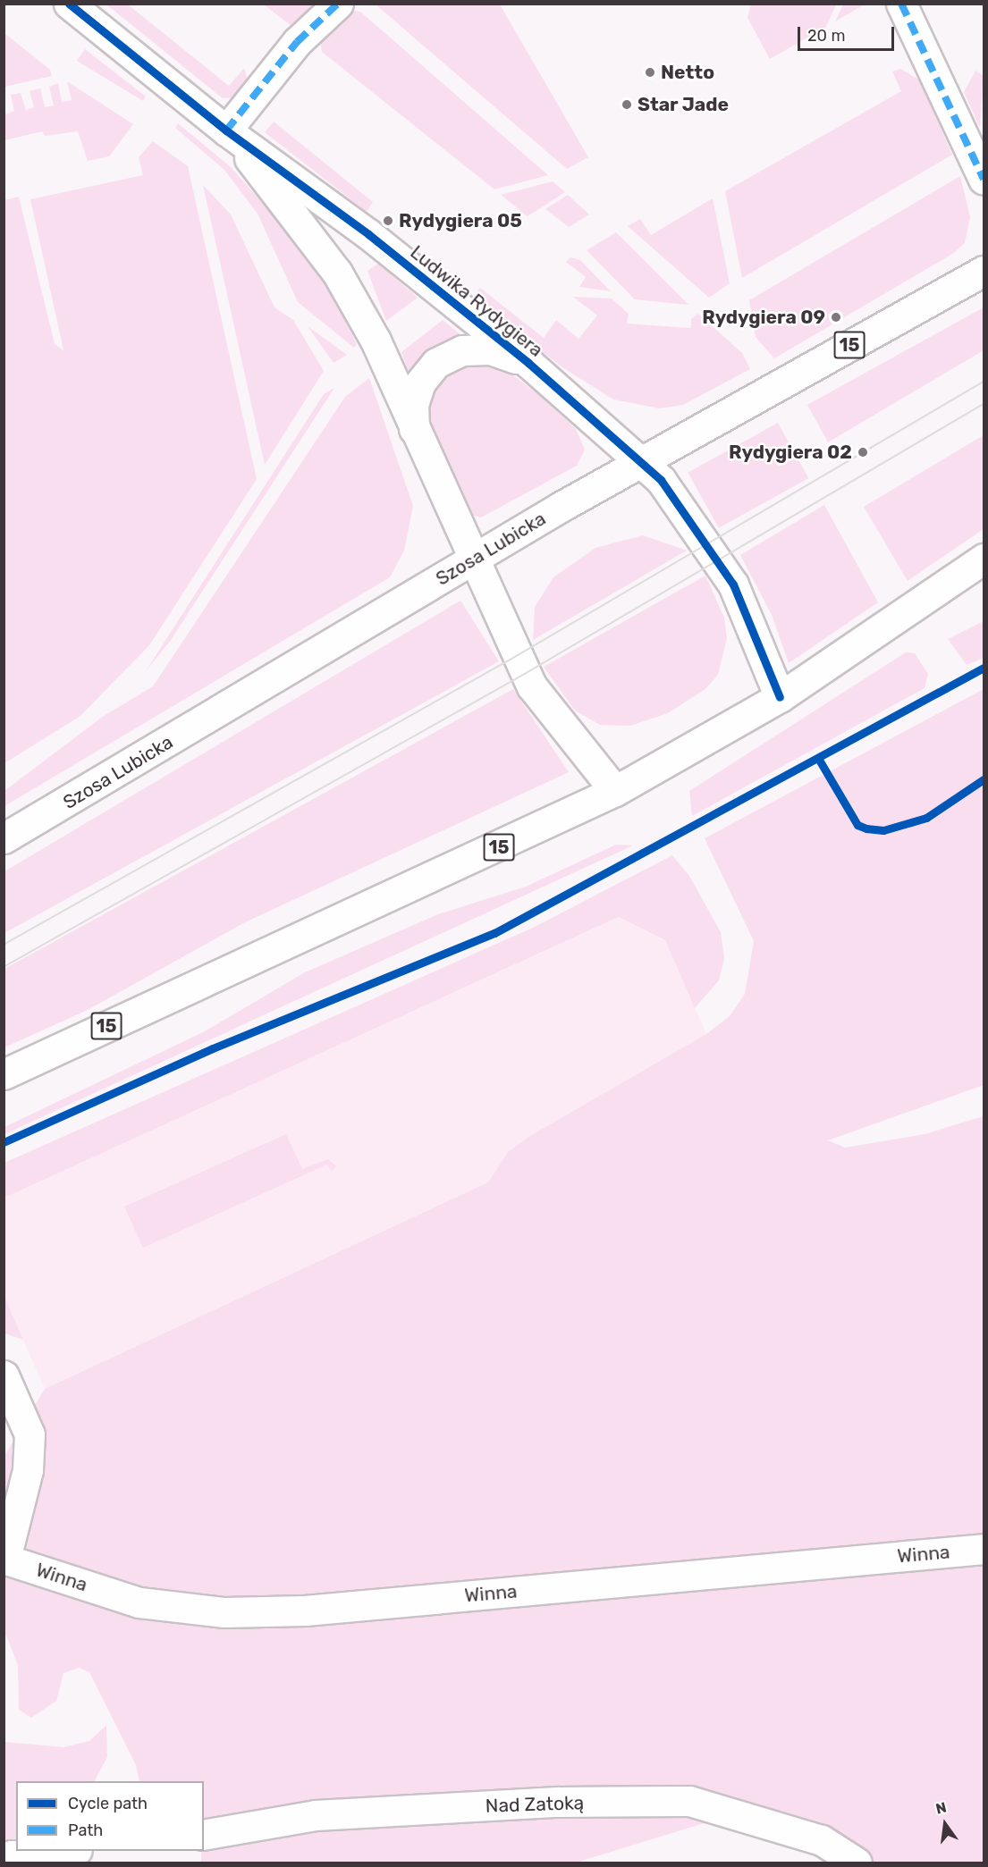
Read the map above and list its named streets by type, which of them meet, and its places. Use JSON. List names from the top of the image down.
{
  "streets": {
    "street": [
      "Ludwika Rydygiera",
      "15",
      "Szosa Lubicka",
      "Winna",
      "Nad Zatoką"
    ]
  },
  "crossings": [
    ["Ludwika Rydygiera", "15"],
    ["Ludwika Rydygiera", "Szosa Lubicka"]
  ],
  "places": [
    "Netto",
    "Star Jade",
    "Rydygiera 05",
    "Rydygiera 09",
    "Rydygiera 02"
  ],
  "legend": ["Cycle path", "Path"],
  "scale_bar": "20 m",
  "north": "top"
}
